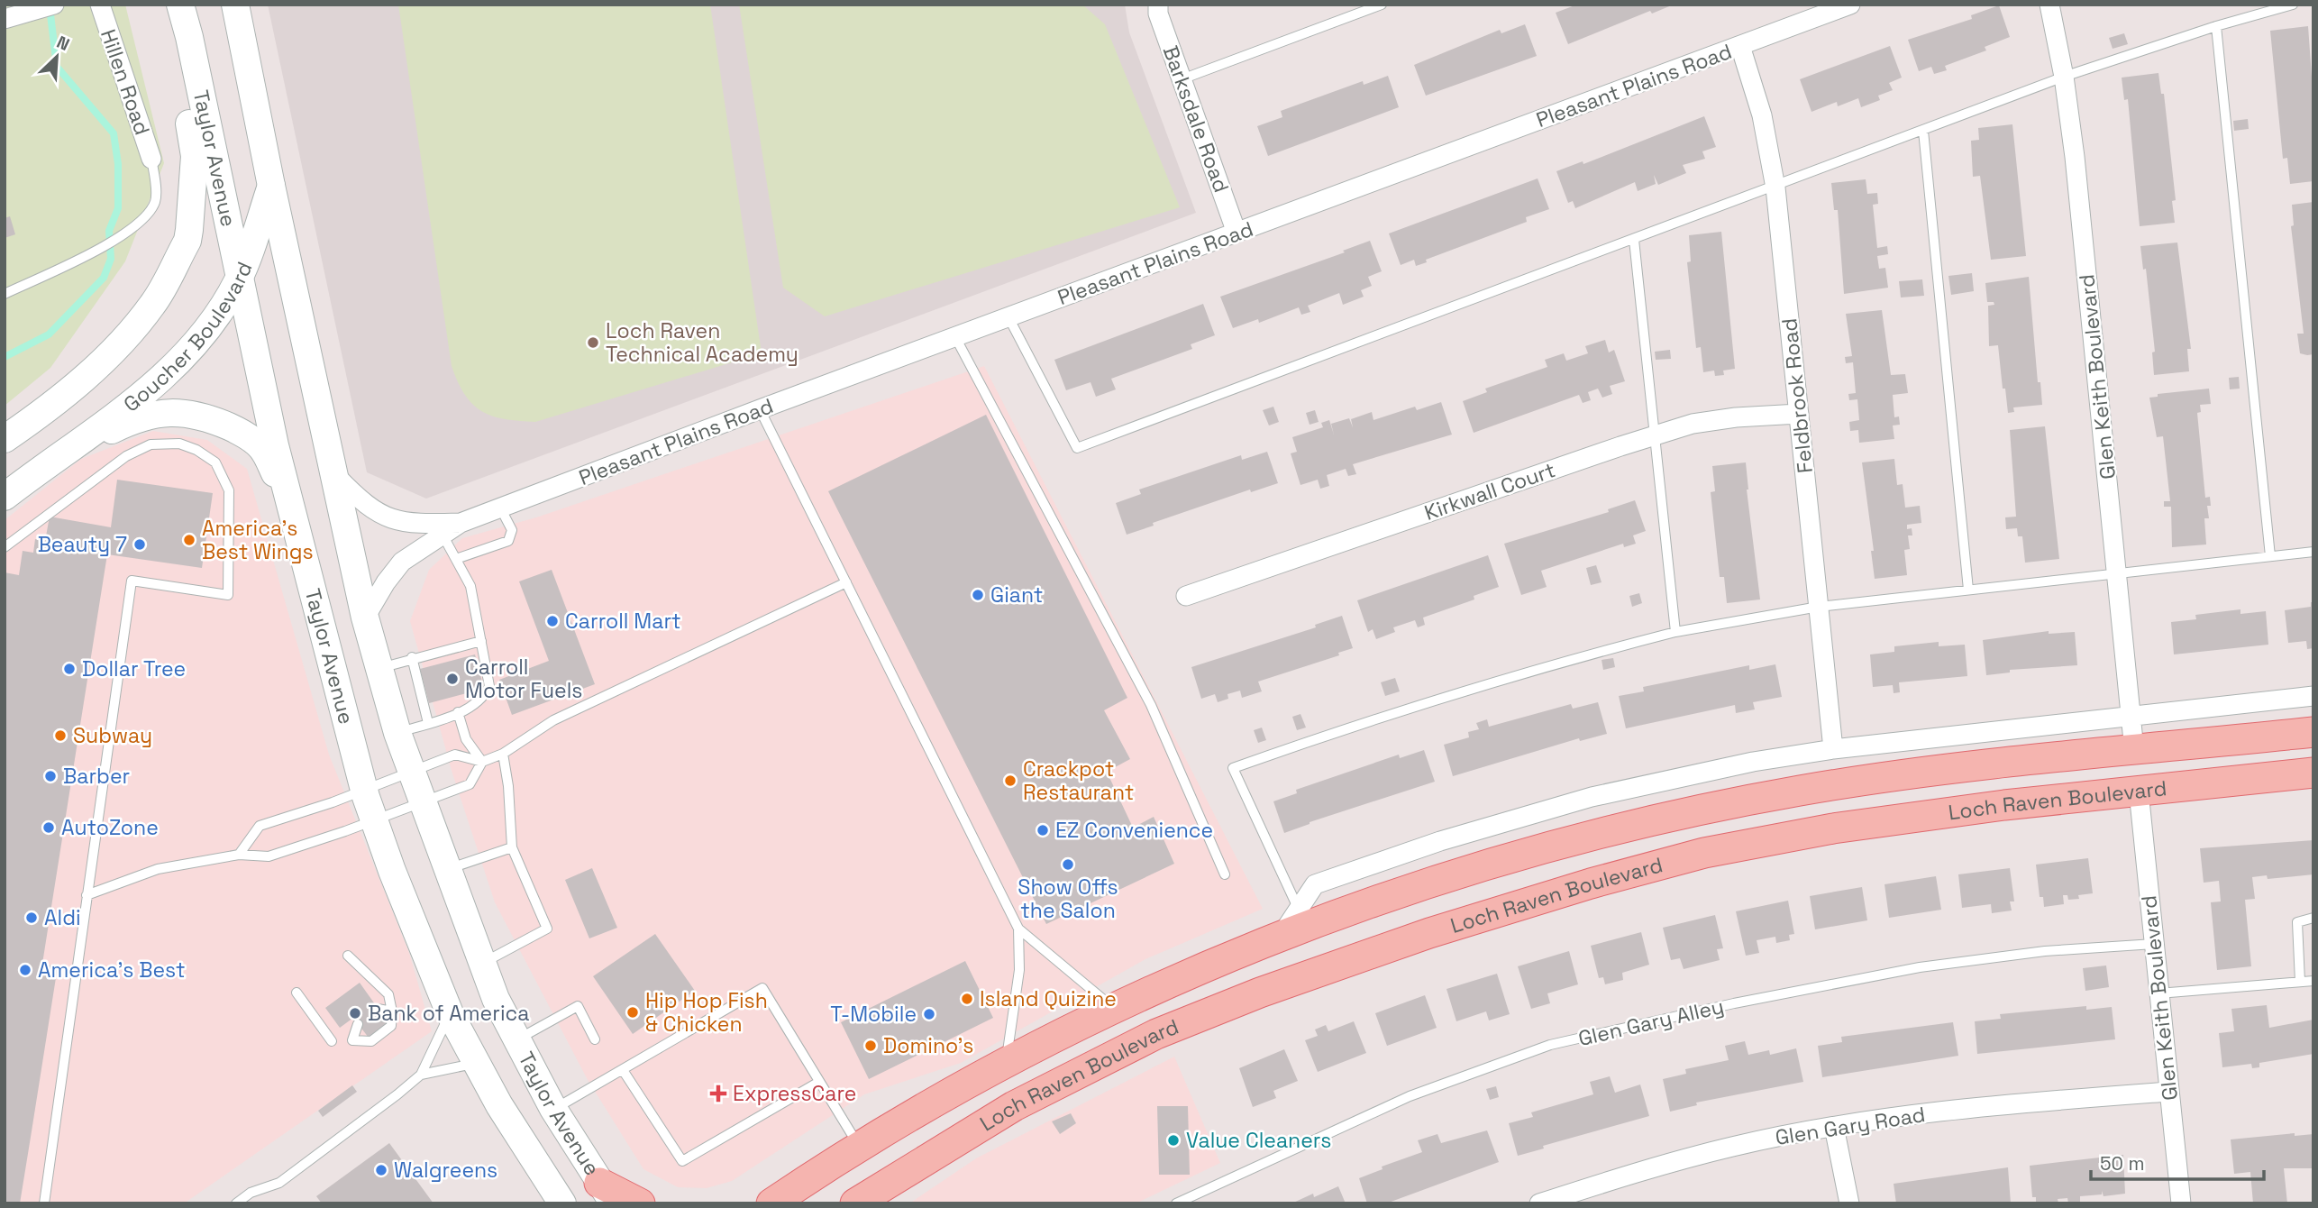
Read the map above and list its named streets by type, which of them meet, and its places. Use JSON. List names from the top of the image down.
{
  "streets": {
    "main road": ["Taylor Avenue", "Goucher Boulevard", "Loch Raven Boulevard"],
    "street": [
      "Hillen Road",
      "Pleasant Plains Road",
      "Barksdale Road",
      "Glen Keith Boulevard",
      "Feldbrook Road",
      "Kirkwall Court",
      "Glen Gary Road"
    ],
    "lane": ["Glen Gary Alley"]
  },
  "crossings": [
    ["Pleasant Plains Road", "Barksdale Road"],
    ["Pleasant Plains Road", "Taylor Avenue"],
    ["Pleasant Plains Road", "Feldbrook Road"],
    ["Taylor Avenue", "Goucher Boulevard"],
    ["Glen Keith Boulevard", "Loch Raven Boulevard"],
    ["Glen Keith Boulevard", "Glen Gary Alley"],
    ["Glen Keith Boulevard", "Glen Gary Road"],
    ["Feldbrook Road", "Kirkwall Court"]
  ],
  "places": {
    "other": [
      "Loch Raven Technical Academy",
      "America's Best Wings",
      "Beauty 7",
      "Giant",
      "Carroll Mart",
      "Dollar Tree",
      "Carroll Motor Fuels",
      "Subway",
      "Barber",
      "Crackpot Restaurant",
      "AutoZone",
      "EZ Convenience",
      "Show Offs the Salon",
      "Aldi",
      "America’s Best",
      "Island Quizine",
      "Hip Hop Fish & Chicken",
      "Bank of America",
      "T-Mobile",
      "Domino's",
      "Value Cleaners",
      "Walgreens"
    ],
    "health": ["ExpressCare"]
  },
  "scale_bar": "50 m",
  "north": "top right"
}
